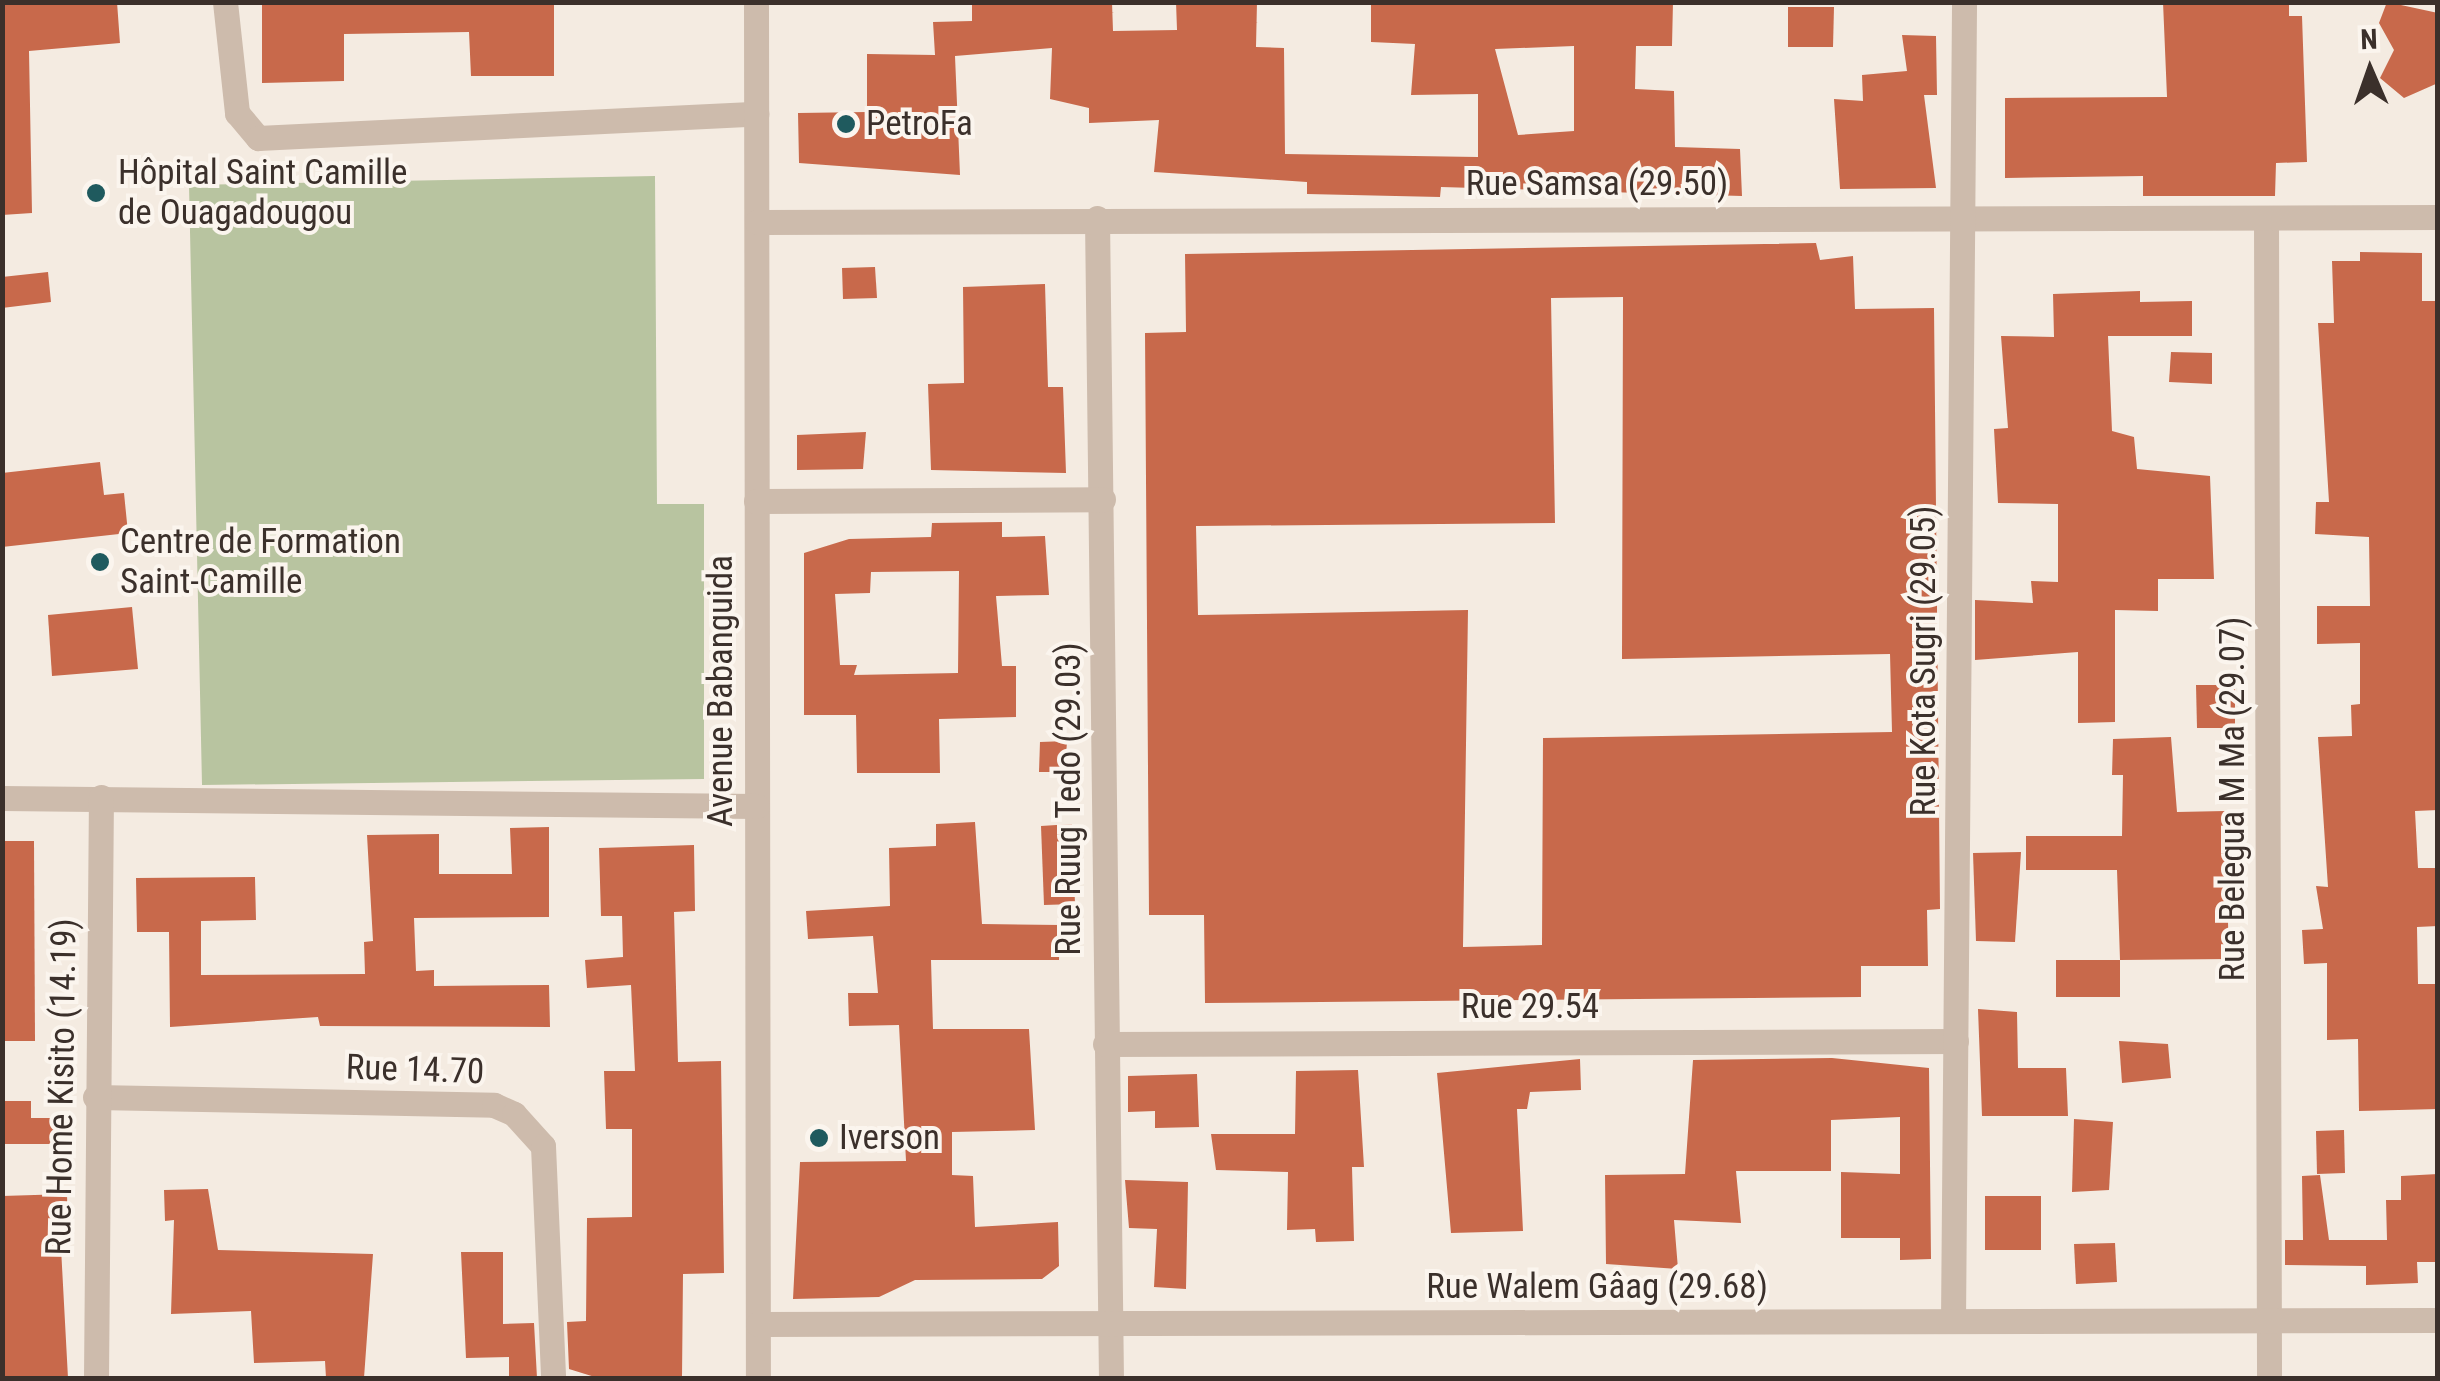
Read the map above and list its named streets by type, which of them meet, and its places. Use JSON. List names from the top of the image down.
{
  "streets": {
    "street": [
      "Rue Samsa (29.50)",
      "Rue Kota Sugri (29.05)",
      "Avenue Babanguida",
      "Rue Ruug Tedo (29.03)",
      "Rue Belegua M Ma (29.07)",
      "Rue 29.54",
      "Rue 14.70",
      "Rue Home Kisito (14.19)",
      "Rue Walem Gâag (29.68)"
    ]
  },
  "crossings": [
    ["Rue Samsa (29.50)", "Rue Kota Sugri (29.05)"],
    ["Rue Samsa (29.50)", "Avenue Babanguida"],
    ["Rue Samsa (29.50)", "Rue Ruug Tedo (29.03)"],
    ["Rue Samsa (29.50)", "Rue Belegua M Ma (29.07)"],
    ["Rue Kota Sugri (29.05)", "Rue 29.54"],
    ["Rue Kota Sugri (29.05)", "Rue Walem Gâag (29.68)"],
    ["Avenue Babanguida", "Rue Walem Gâag (29.68)"],
    ["Rue Ruug Tedo (29.03)", "Rue 29.54"],
    ["Rue Ruug Tedo (29.03)", "Rue Walem Gâag (29.68)"],
    ["Rue Belegua M Ma (29.07)", "Rue Walem Gâag (29.68)"],
    ["Rue 14.70", "Rue Home Kisito (14.19)"]
  ],
  "places": [
    "PetroFa",
    "Hôpital Saint Camille de Ouagadougou",
    "Centre de Formation Saint-Camille",
    "Iverson"
  ],
  "north": "top"
}
